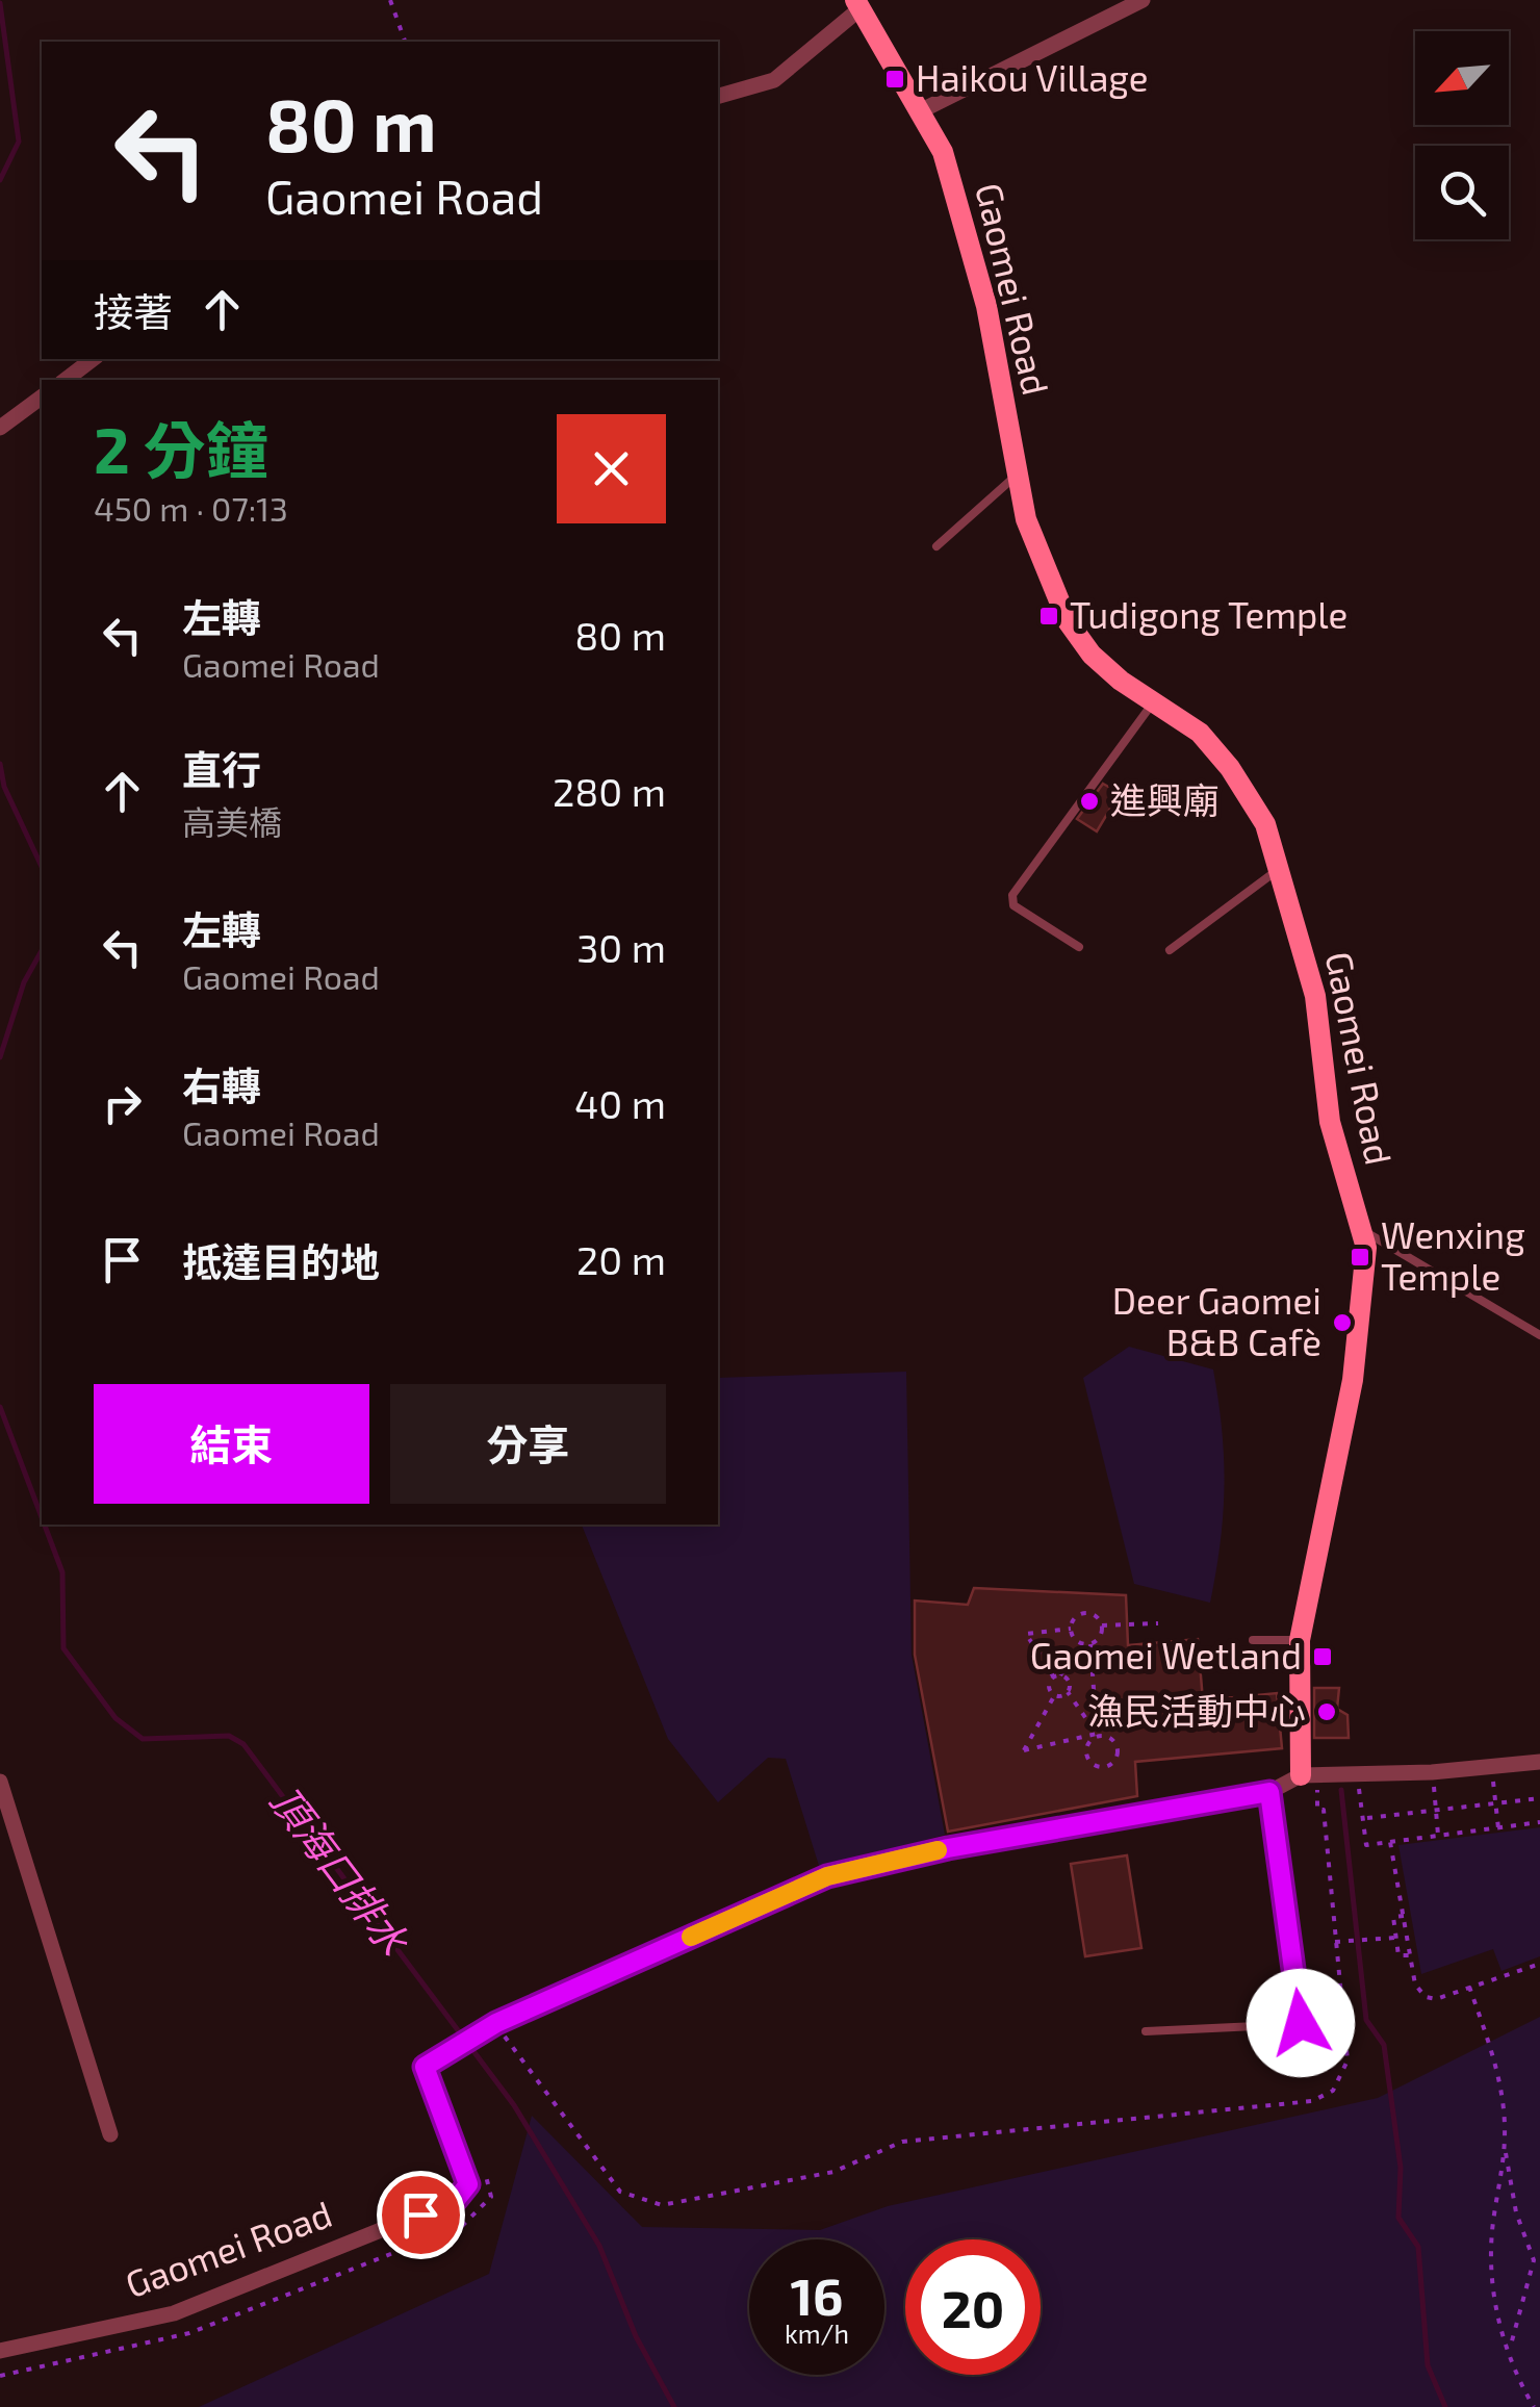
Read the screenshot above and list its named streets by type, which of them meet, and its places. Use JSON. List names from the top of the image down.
{
  "streets": {
    "street": ["Gaomei Road"]
  },
  "water": ["頂海口排水"],
  "places": {
    "transit": [
      "Haikou Village",
      "Tudigong Temple",
      "Wenxing Temple",
      "Gaomei Wetland"
    ],
    "other": ["進興廟", "Deer Gaomei B&B Cafè", "漁民活動中心"]
  },
  "north": "bottom left",
  "page": {
    "turn": ["80 m", "Gaomei Road"],
    "then": "接著",
    "heading": ["2 分鐘", "450 m · 07:13"],
    "list": [
      {
        "name": "左轉",
        "note": "Gaomei Road",
        "value": "80 m"
      },
      {
        "name": "直行",
        "note": "高美橋",
        "value": "280 m"
      },
      {
        "name": "左轉",
        "note": "Gaomei Road",
        "value": "30 m"
      },
      {
        "name": "右轉",
        "note": "Gaomei Road",
        "value": "40 m"
      },
      {
        "name": "抵達目的地",
        "value": "20 m"
      }
    ],
    "buttons": ["結束", "分享"],
    "speed": "16 km/h",
    "limit": "20"
  }
}
